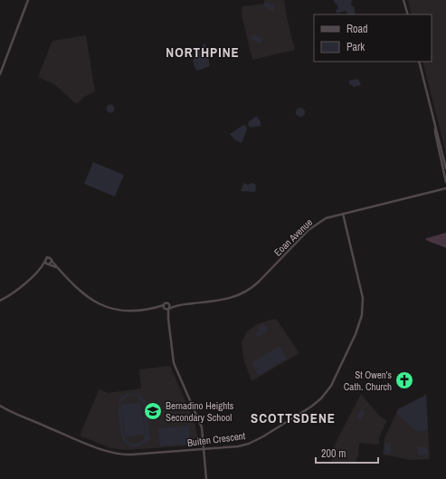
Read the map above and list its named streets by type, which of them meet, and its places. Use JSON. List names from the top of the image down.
{
  "streets": {
    "street": ["Eoan Avenue", "Buiten Crescent"]
  },
  "crossings": [
    ["Eoan Avenue", "Buiten Crescent"]
  ],
  "districts": ["NORTHPINE", "SCOTTSDENE"],
  "places": {
    "church": ["St Owen's Cath. Church"],
    "school or university": ["Bernadino Heights Secondary School"]
  },
  "legend": ["Road", "Park"],
  "scale_bar": "200 m"
}
